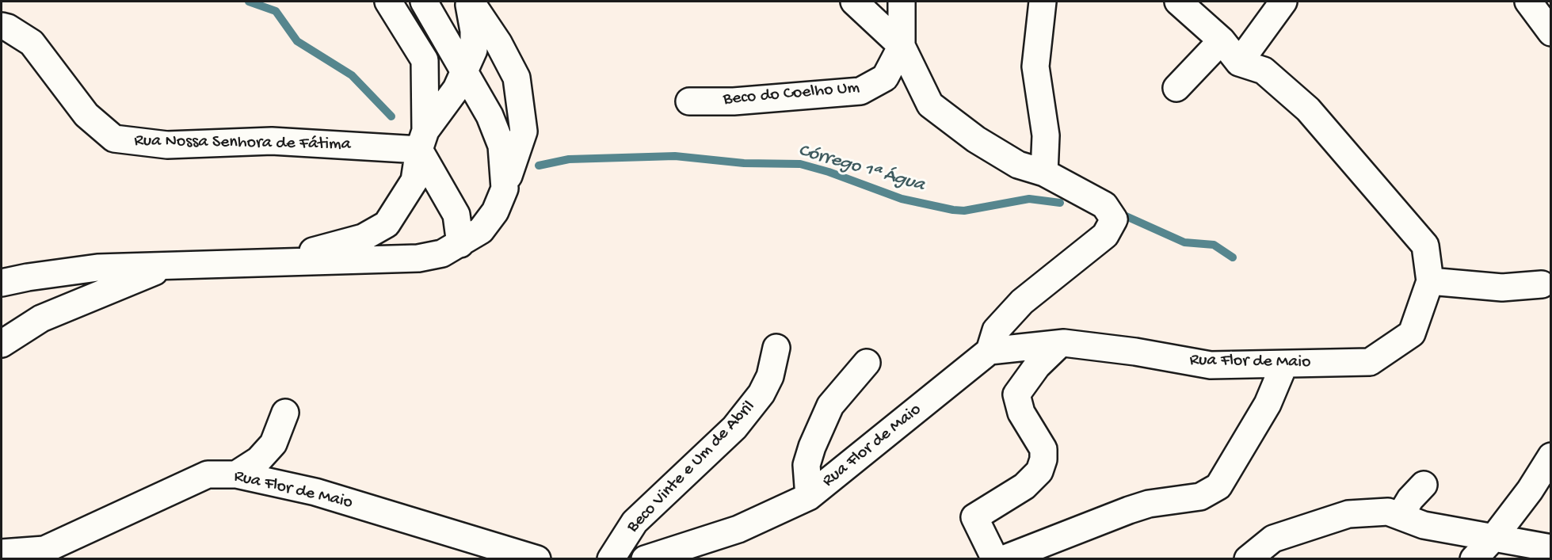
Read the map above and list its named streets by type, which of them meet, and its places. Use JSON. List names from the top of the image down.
{
  "streets": {
    "street": [
      "Beco do Coelho Um",
      "Rua Nossa Senhora de Fátima",
      "Rua Flor de Maio",
      "Beco Vinte e Um de Abril"
    ]
  },
  "water": ["Córrego 1ª Água"]
}
